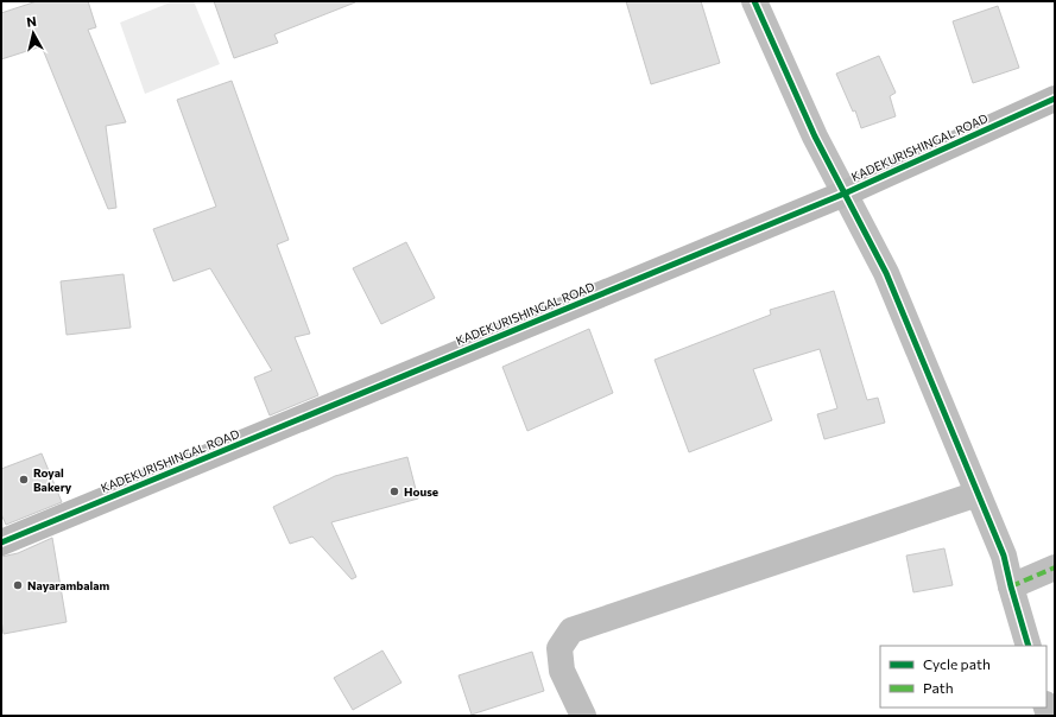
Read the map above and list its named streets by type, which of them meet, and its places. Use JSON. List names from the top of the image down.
{
  "streets": {
    "street": ["KADEKURISHINGAL ROAD"]
  },
  "places": ["Royal Bakery", "House", "Nayarambalam"],
  "legend": ["Cycle path", "Path"],
  "north": "top"
}
